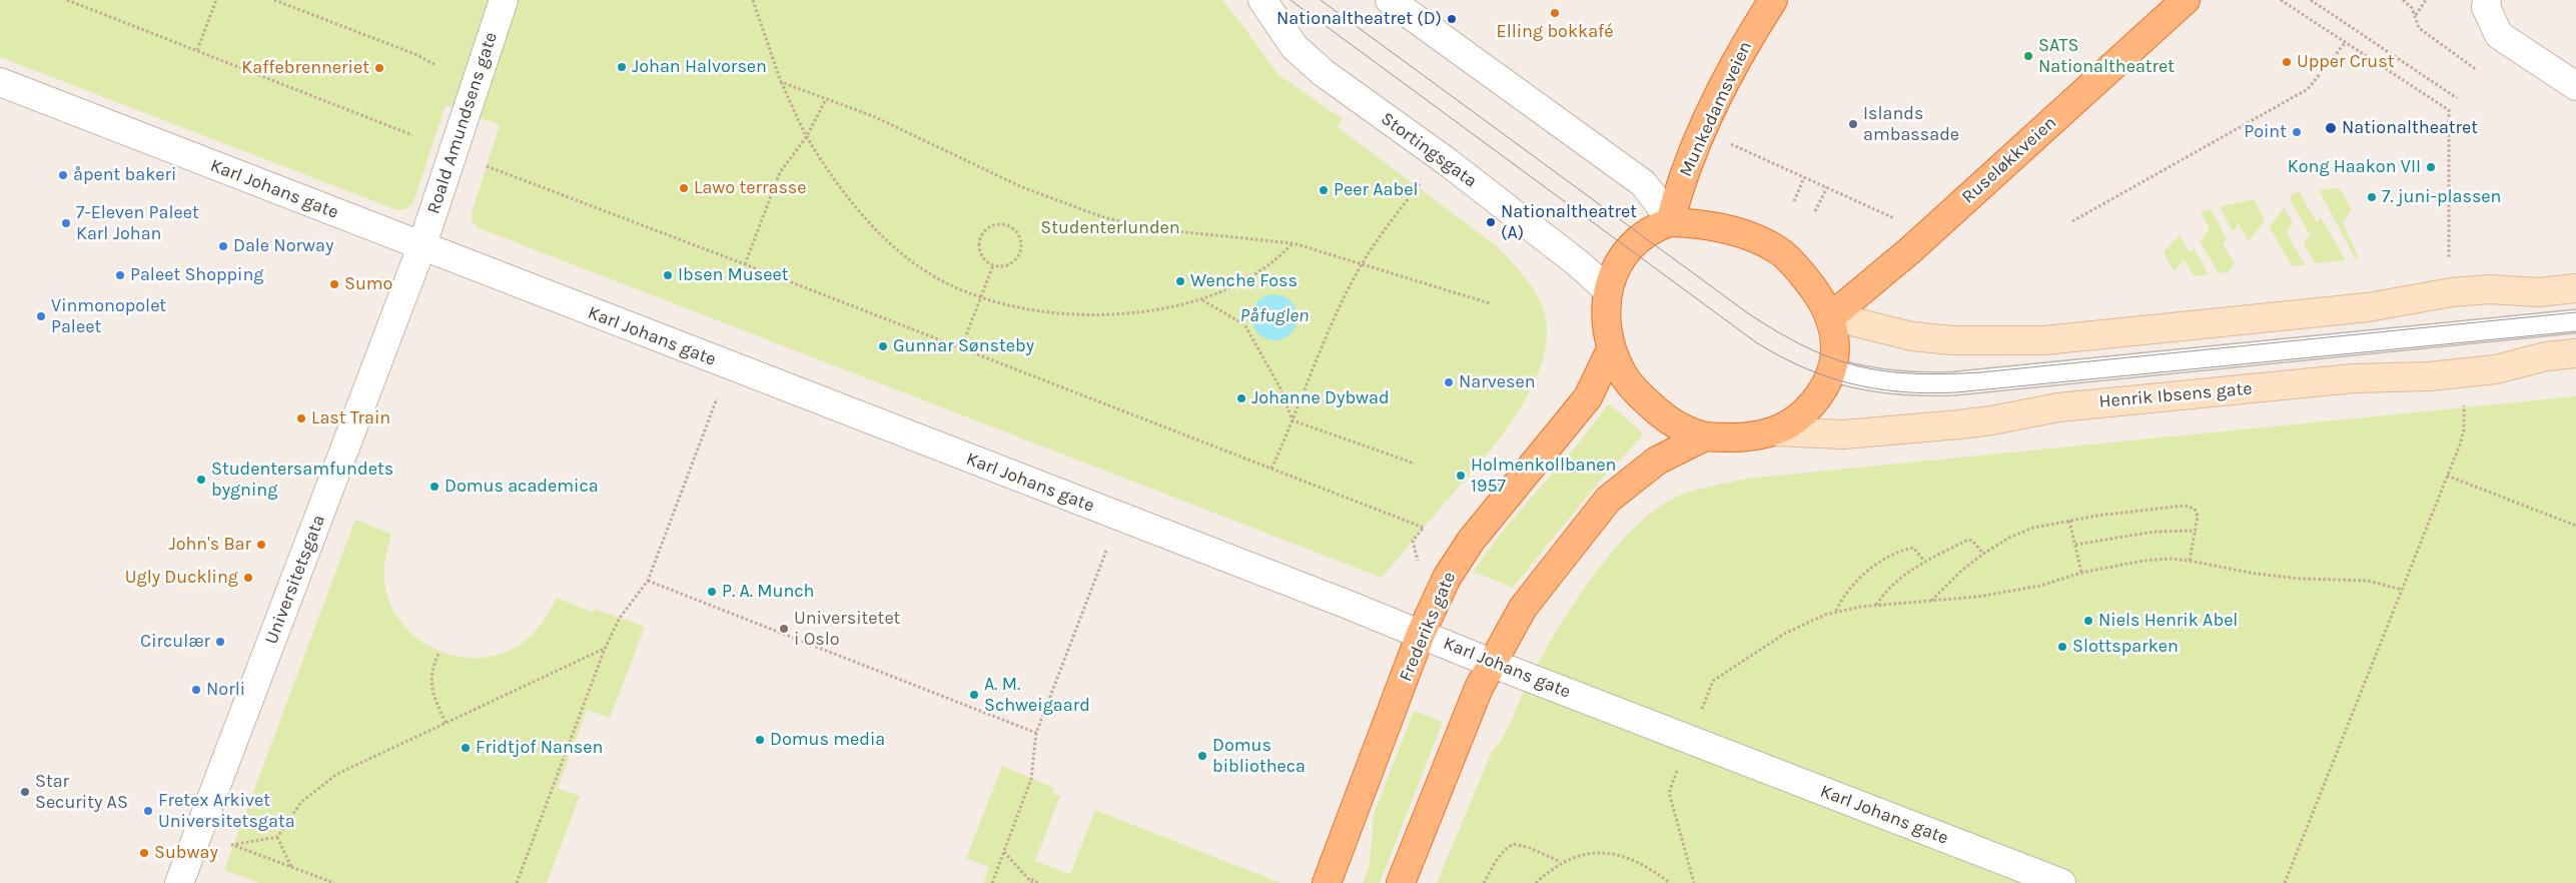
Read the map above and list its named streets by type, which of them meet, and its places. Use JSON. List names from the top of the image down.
{
  "streets": {
    "highway": ["Munkedamsveien", "Ruseløkkveien", "Frederiks gate"],
    "main road": ["Henrik Ibsens gate"],
    "street": [
      "Roald Amundsens gate",
      "Stortingsgata",
      "Karl Johans gate",
      "Universitetsgata"
    ]
  },
  "crossings": [
    ["Roald Amundsens gate", "Karl Johans gate"],
    ["Roald Amundsens gate", "Universitetsgata"],
    ["Karl Johans gate", "Universitetsgata"],
    ["Karl Johans gate", "Frederiks gate"]
  ],
  "water": ["Påfuglen"],
  "parks": ["Studenterlunden"],
  "places": [
    "Elling bokkafé",
    "Nationaltheatret (D)",
    "SATS Nationaltheatret",
    "Upper Crust",
    "Johan Halvorsen",
    "Kaffebrenneriet",
    "Islands ambassade",
    "Nationaltheatret",
    "Point",
    "Kong Haakon VII",
    "åpent bakeri",
    "Lawo terrasse",
    "Peer Aabel",
    "7. juni-plassen",
    "Nationaltheatret (A)",
    "7-Eleven Paleet Karl Johan",
    "Dale Norway",
    "Paleet Shopping",
    "Ibsen Museet",
    "Wenche Foss",
    "Sumo",
    "Vinmonopolet Paleet",
    "Gunnar Sønsteby",
    "Narvesen",
    "Johanne Dybwad",
    "Last Train",
    "Holmenkollbanen 1957",
    "Studentersamfundets bygning",
    "Domus academica",
    "John's Bar",
    "Ugly Duckling",
    "P. A. Munch",
    "Niels Henrik Abel",
    "Universitetet i Oslo",
    "Circulær",
    "Slottsparken",
    "Norli",
    "A. M. Schweigaard",
    "Domus media",
    "Fridtjof Nansen",
    "Domus bibliotheca",
    "Star Security AS",
    "Fretex Arkivet Universitetsgata",
    "Subway"
  ]
}
